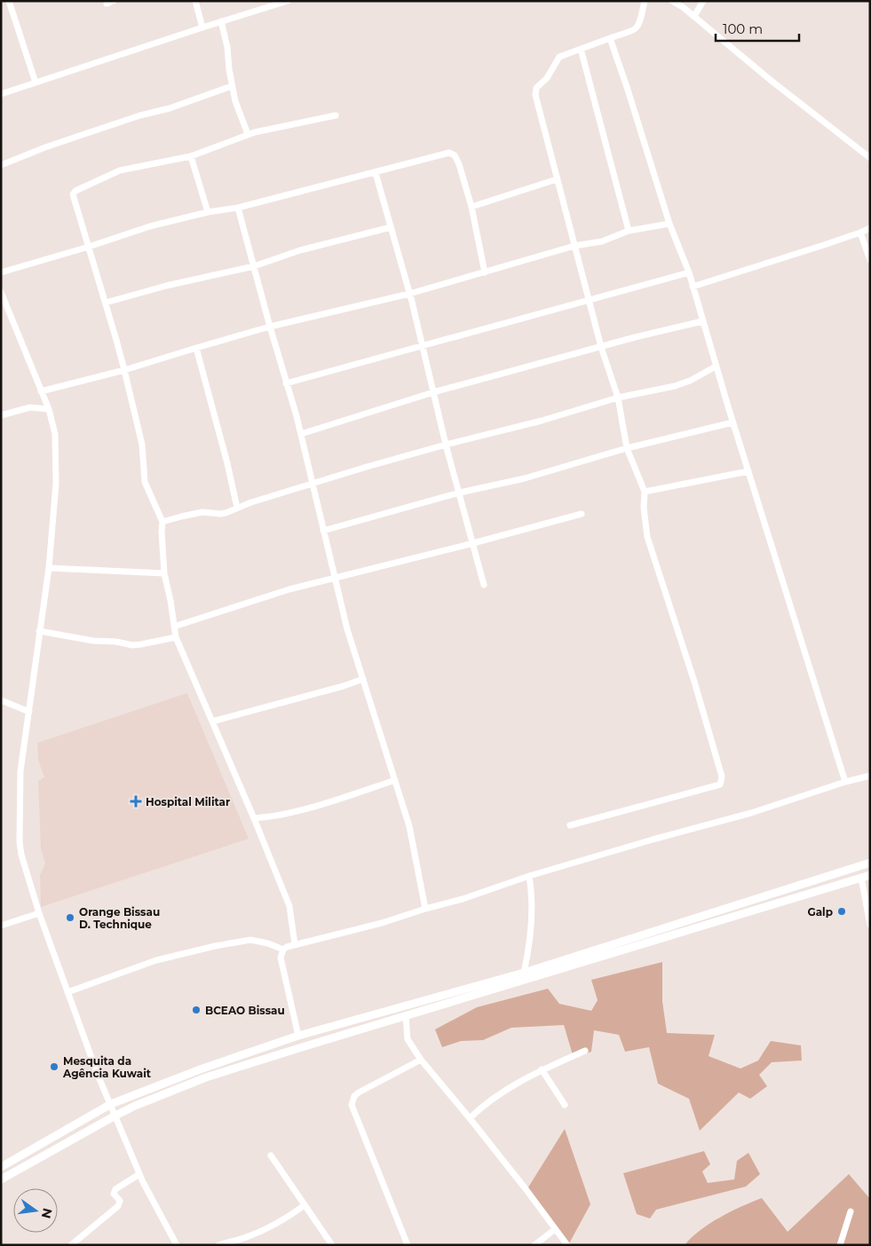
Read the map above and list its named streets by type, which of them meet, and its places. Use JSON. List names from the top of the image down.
{
  "places": {
    "health": ["Hospital Militar"],
    "other": [
      "Galp",
      "Orange Bissau D. Technique",
      "BCEAO Bissau",
      "Mesquita da Agência Kuwait"
    ]
  },
  "scale_bar": "100 m",
  "north": "right"
}
